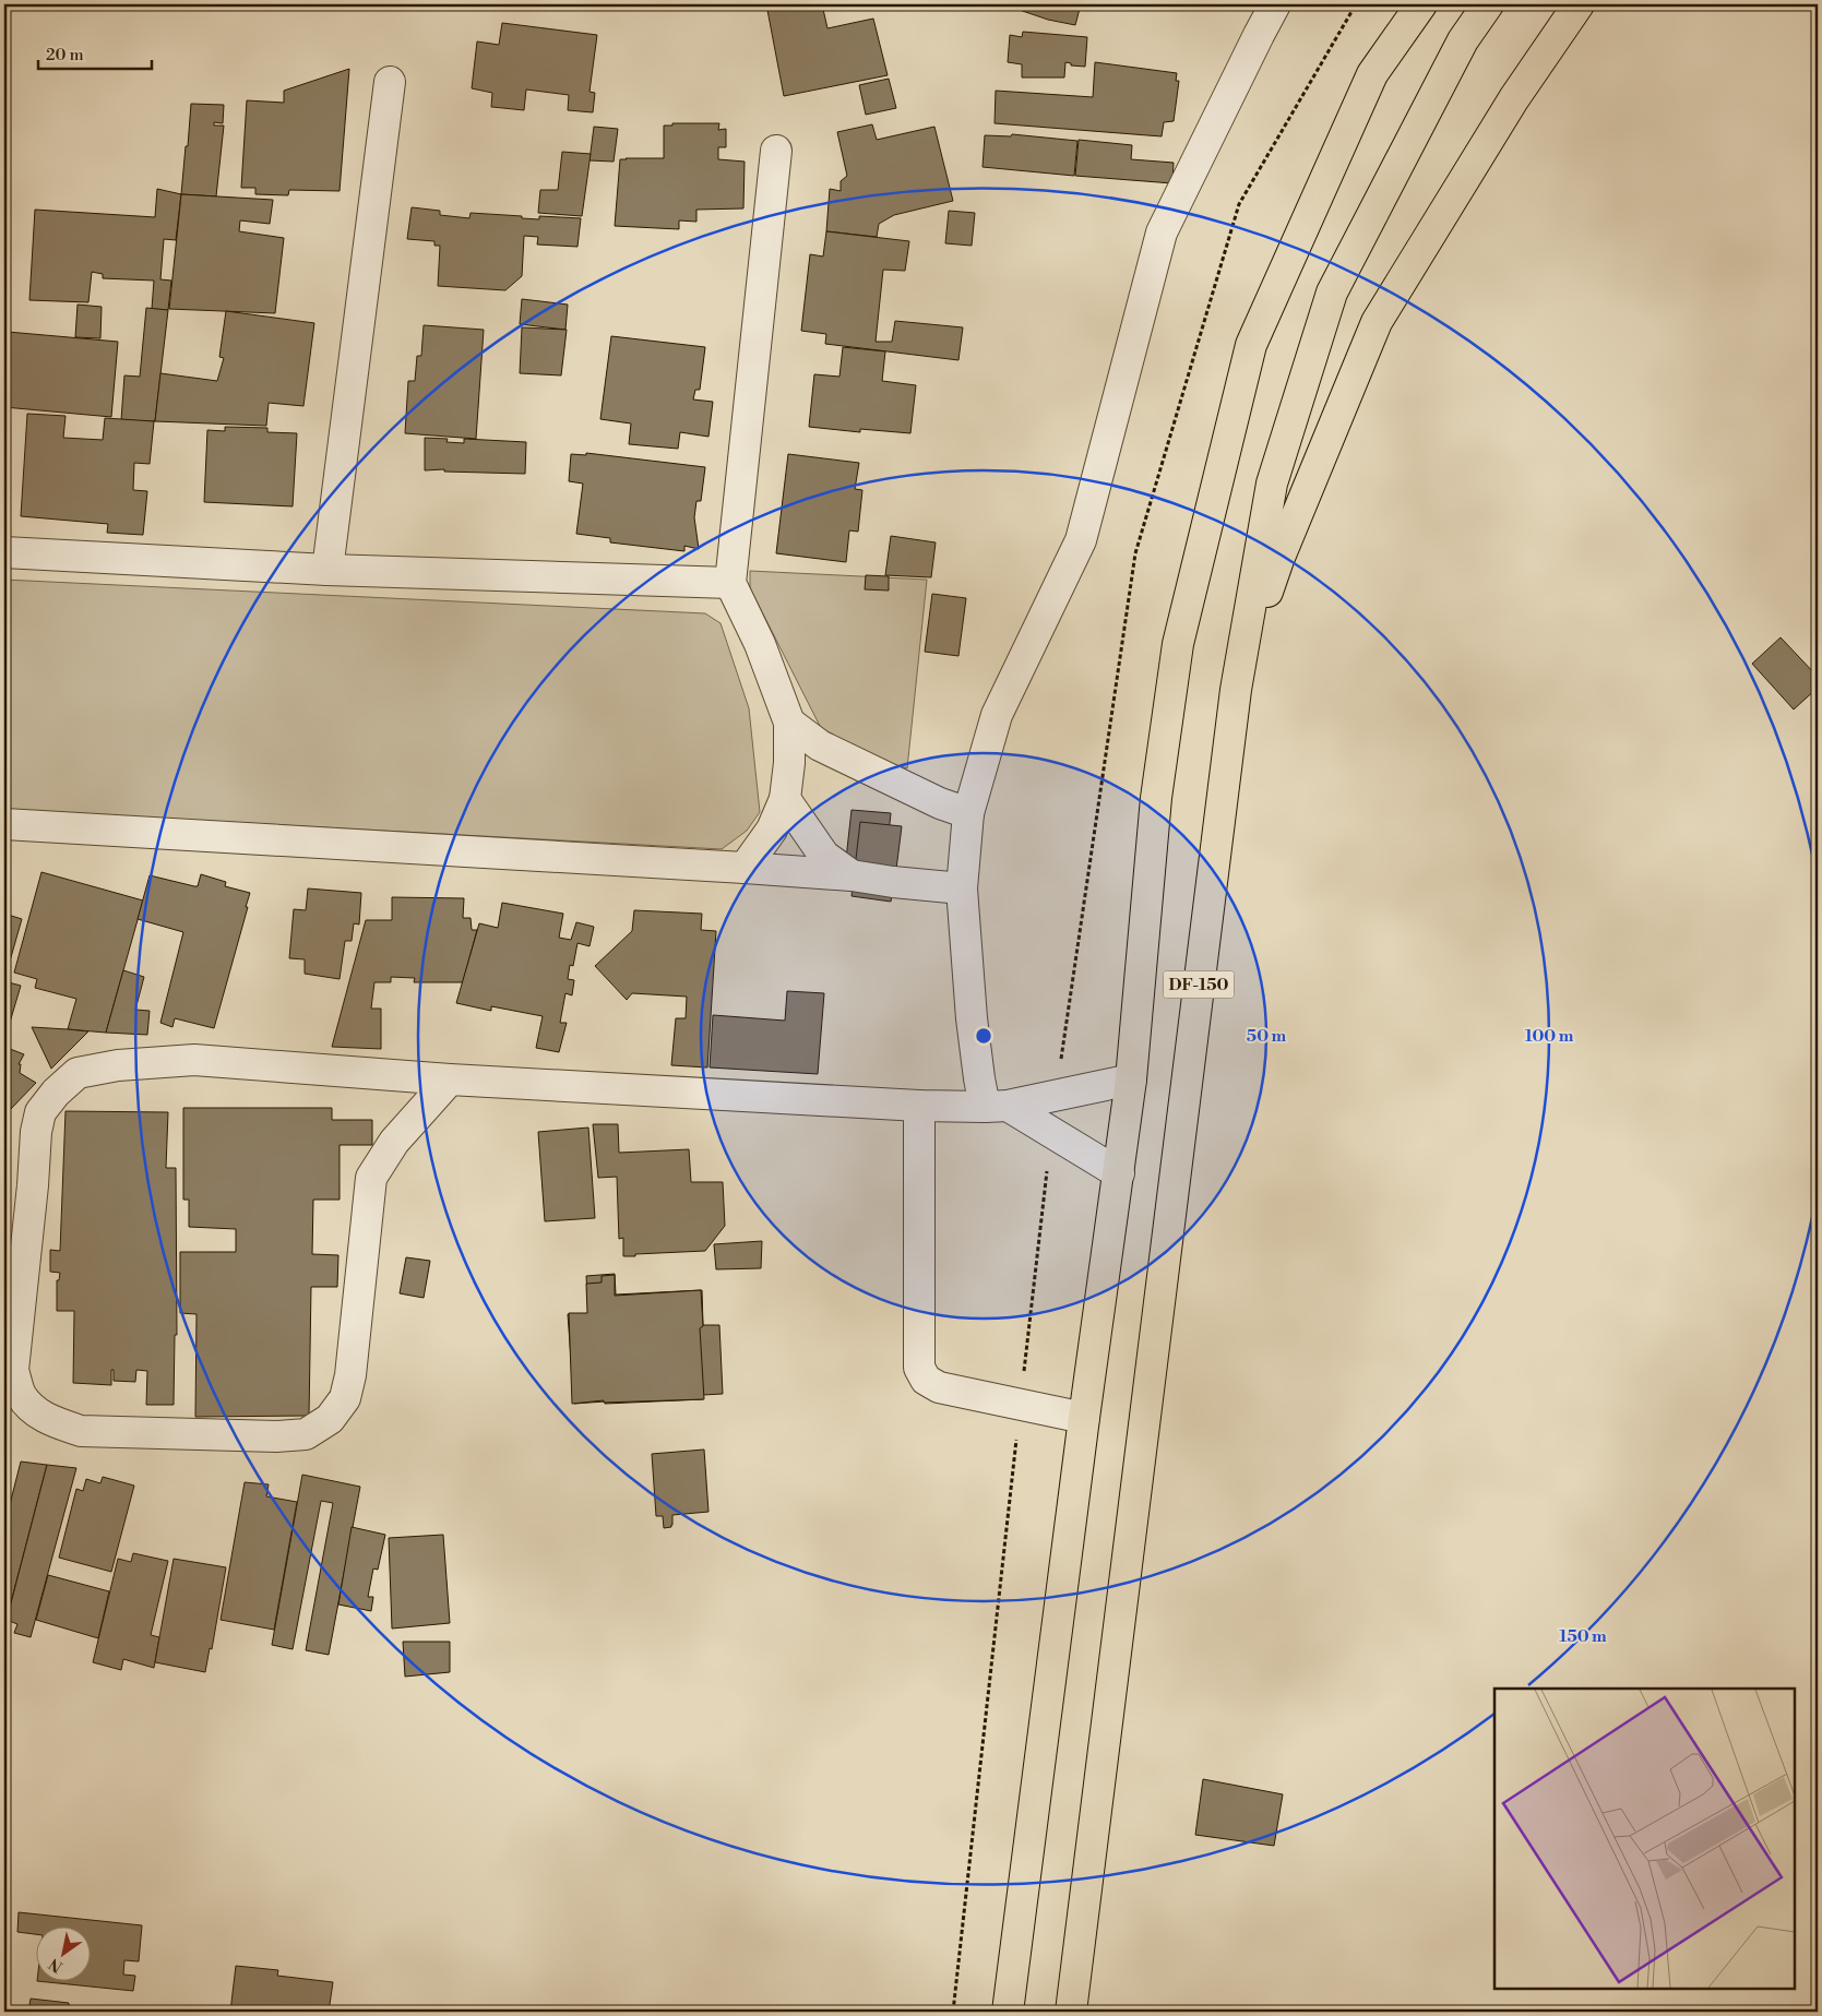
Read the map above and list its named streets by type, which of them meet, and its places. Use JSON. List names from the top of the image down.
{
  "streets": {
    "main road": ["DF-150"]
  },
  "scale_bar": "20 m",
  "north": "bottom left",
  "rings": ["50 m", "100 m", "150 m"]
}
